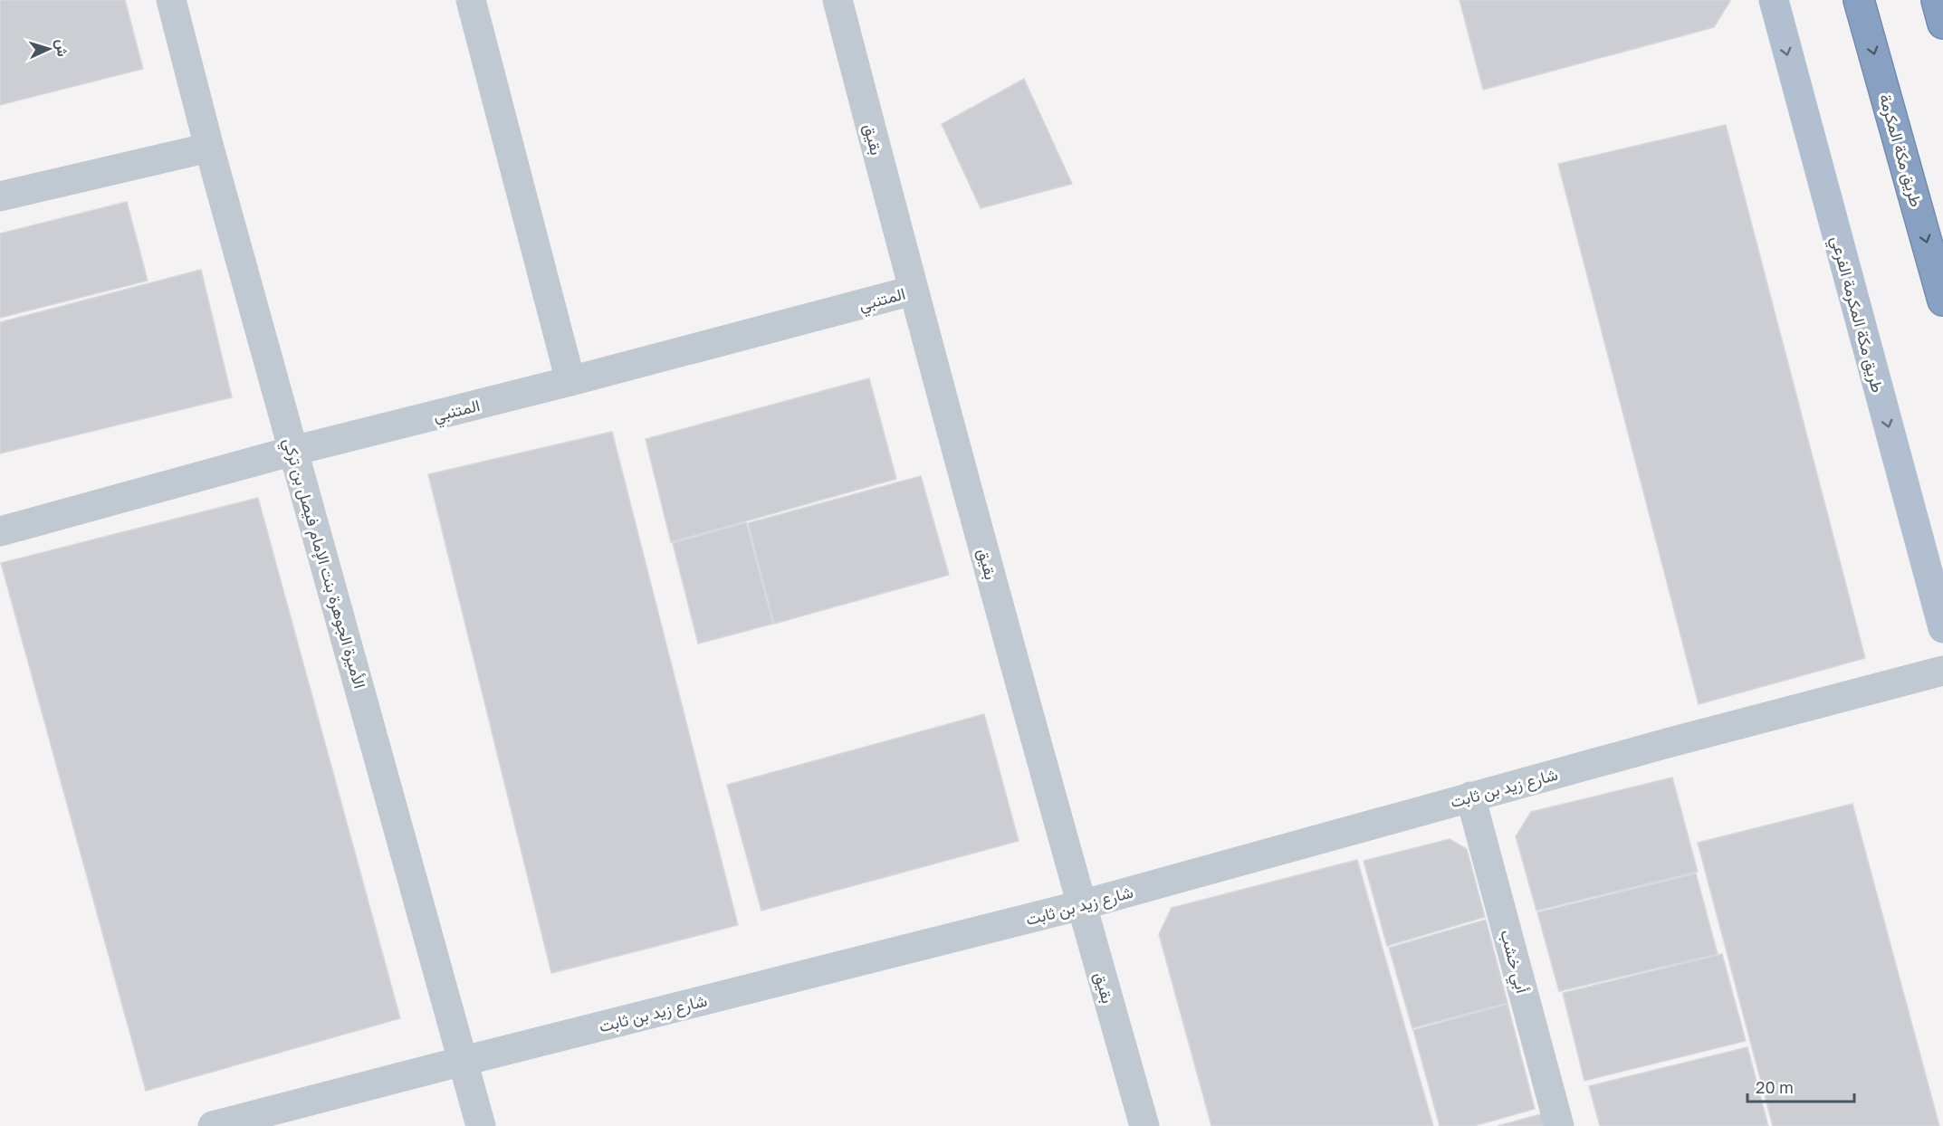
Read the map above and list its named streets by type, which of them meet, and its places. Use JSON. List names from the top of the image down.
{
  "streets": {
    "highway": ["طريق مكة المكرمة"],
    "main road": ["طريق مكة المكرمة الفرعي"],
    "street": [
      "بقيق",
      "المتنبي",
      "الأميرة الجوهرة بنت الإمام فيصل بن تركي",
      "شارع زيد بن ثابت",
      "أبي خشب"
    ]
  },
  "crossings": [
    ["بقيق", "المتنبي"],
    ["بقيق", "شارع زيد بن ثابت"],
    ["المتنبي", "الأميرة الجوهرة بنت الإمام فيصل بن تركي"],
    ["الأميرة الجوهرة بنت الإمام فيصل بن تركي", "شارع زيد بن ثابت"],
    ["شارع زيد بن ثابت", "أبي خشب"]
  ],
  "one_way": ["طريق مكة المكرمة", "طريق مكة المكرمة الفرعي"],
  "scale_bar": "20 m",
  "north": "right"
}
